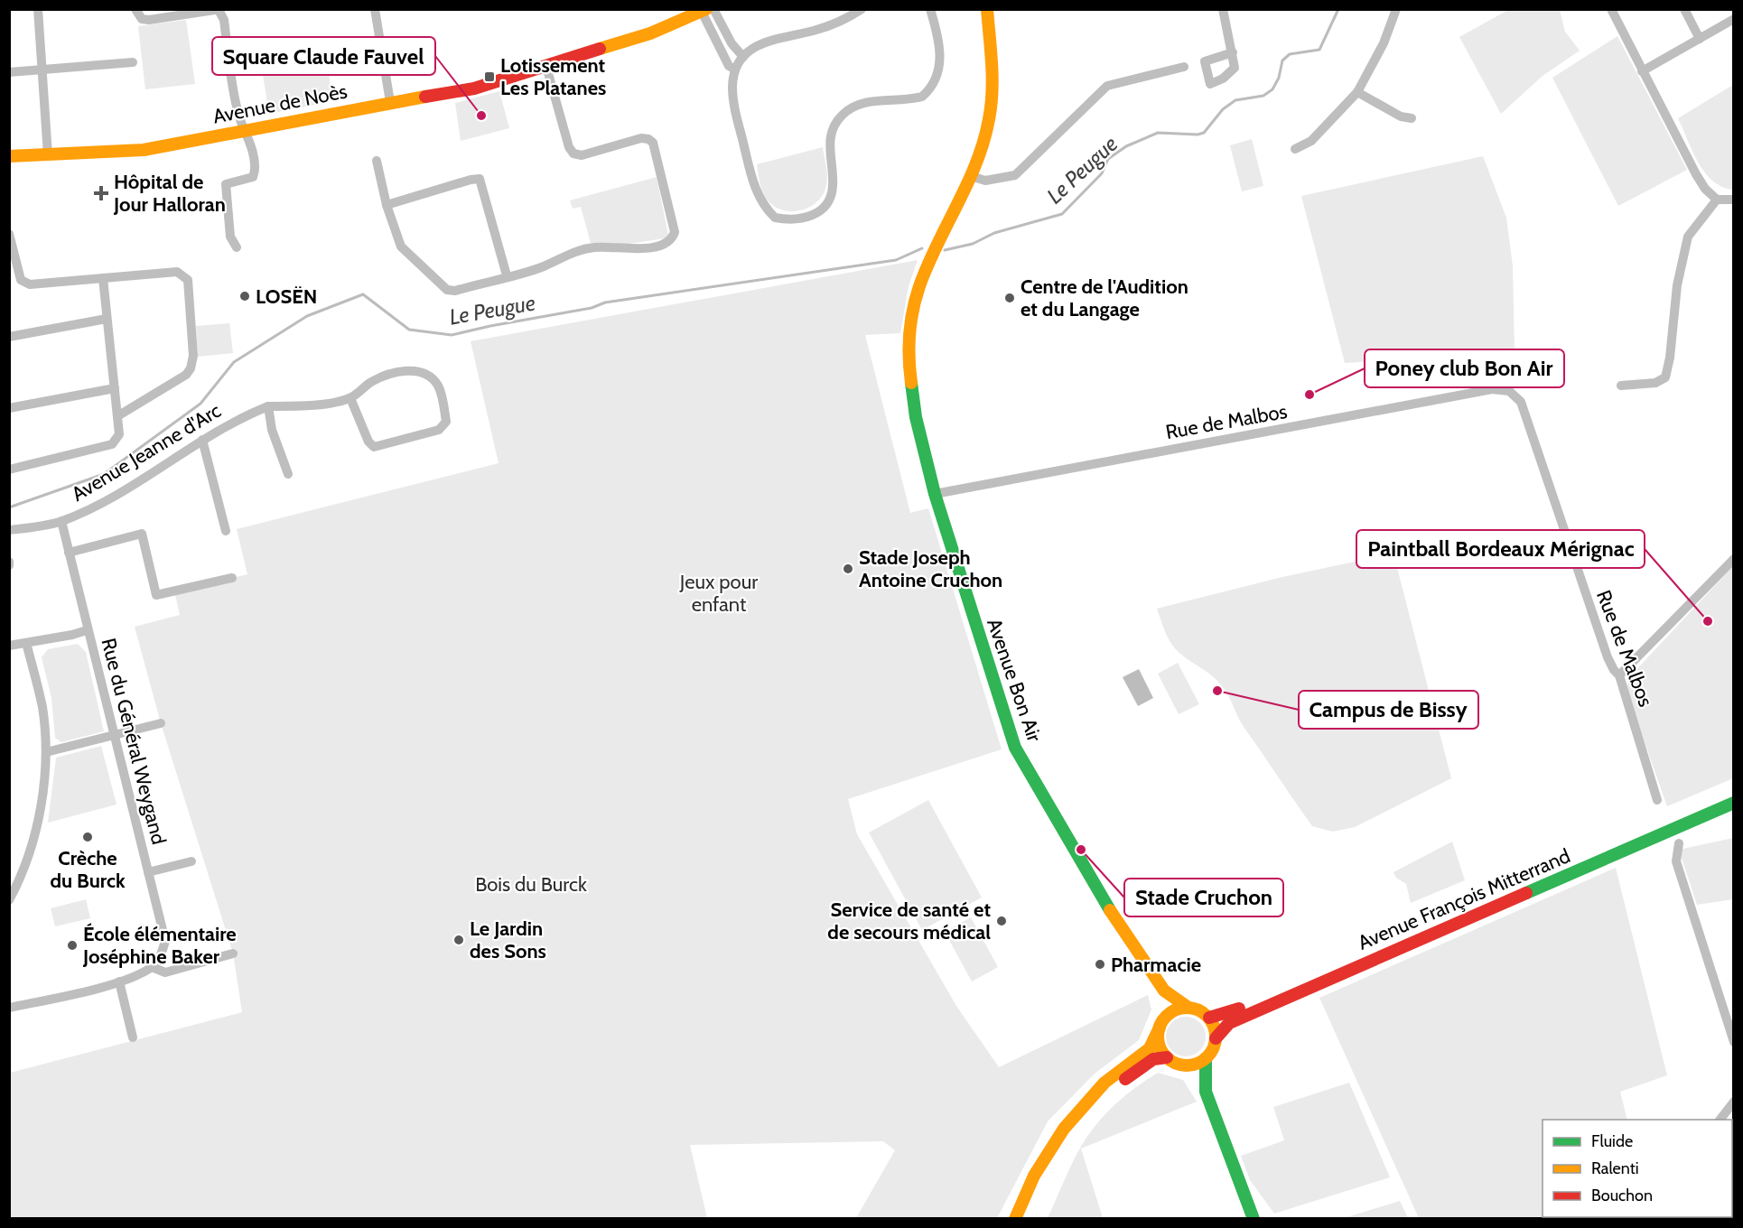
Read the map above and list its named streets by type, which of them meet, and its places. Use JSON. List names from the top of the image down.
{
  "streets": {
    "main road": ["Avenue de Noès", "Avenue Bon Air", "Avenue François Mitterrand"],
    "street": ["Rue de Malbos", "Avenue Jeanne d'Arc", "Rue du Général Weygand"]
  },
  "crossings": [
    ["Rue de Malbos", "Avenue Bon Air"],
    ["Avenue Jeanne d'Arc", "Rue du Général Weygand"],
    ["Avenue Bon Air", "Avenue François Mitterrand"]
  ],
  "water": ["Le Peugue"],
  "parks": ["Jeux pour enfant", "Bois du Burck"],
  "places": {
    "transit": ["Lotissement Les Platanes"],
    "other": [
      "Square Claude Fauvel",
      "LOSËN",
      "Centre de l'Audition et du Langage",
      "Poney club Bon Air",
      "Stade Joseph Antoine Cruchon",
      "Paintball Bordeaux Mérignac",
      "Campus de Bissy",
      "Crèche du Burck",
      "Stade Cruchon",
      "Service de santé et de secours médical",
      "Le Jardin des Sons",
      "École élémentaire Joséphine Baker",
      "Pharmacie"
    ],
    "health": ["Hôpital de Jour Halloran"]
  },
  "legend": ["Fluide", "Ralenti", "Bouchon"]
}
